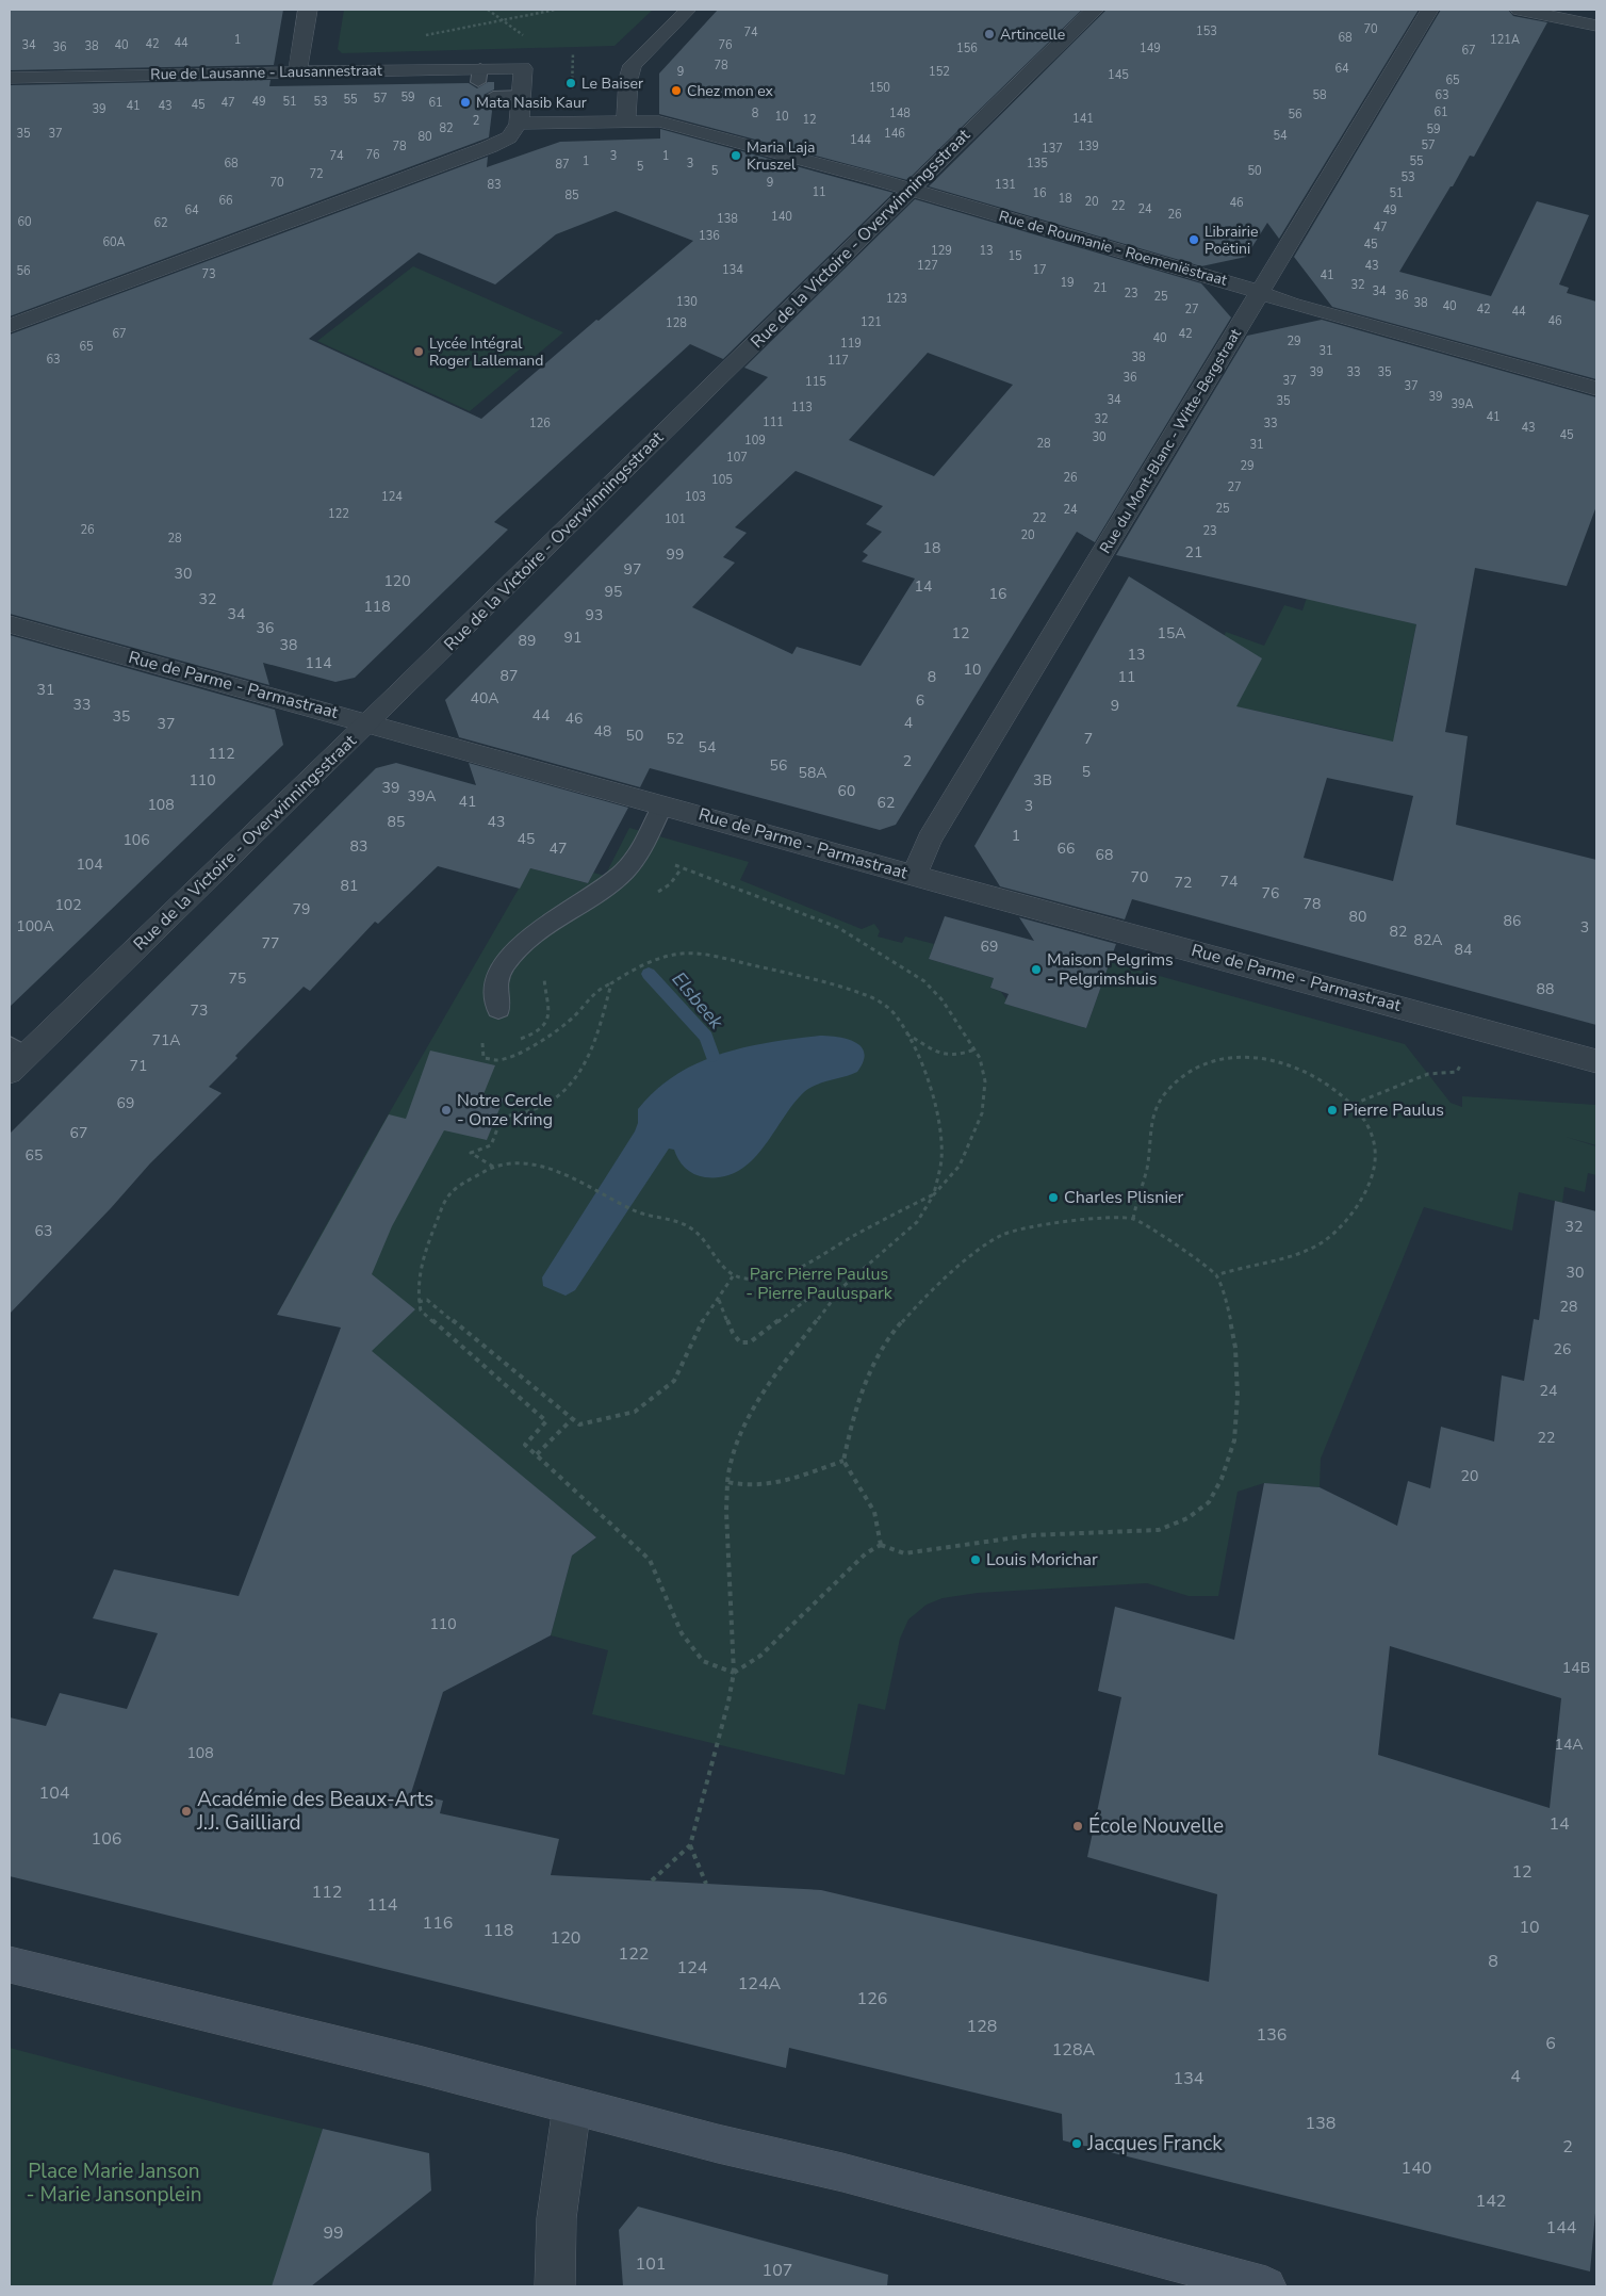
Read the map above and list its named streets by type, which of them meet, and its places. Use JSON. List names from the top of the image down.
{
  "streets": {
    "street": [
      "Rue de Lausanne - Lausannestraat",
      "Rue de la Victoire - Overwinningsstraat",
      "Rue de Roumanie - Roemeniëstraat",
      "Rue du Mont-Blanc - Witte-Bergstraat",
      "Rue de Parme - Parmastraat"
    ]
  },
  "crossings": [
    ["Rue de la Victoire - Overwinningsstraat", "Rue de Roumanie - Roemeniëstraat"],
    ["Rue de la Victoire - Overwinningsstraat", "Rue de Parme - Parmastraat"],
    ["Rue de Roumanie - Roemeniëstraat", "Rue du Mont-Blanc - Witte-Bergstraat"],
    ["Rue du Mont-Blanc - Witte-Bergstraat", "Rue de Parme - Parmastraat"]
  ],
  "water": ["Elsbeek"],
  "parks": ["Parc Pierre Paulus - Pierre Pauluspark", "Place Marie Janson - Marie Jansonplein"],
  "places": [
    "Artincelle",
    "Le Baiser",
    "Chez mon ex",
    "Mata Nasib Kaur",
    "Maria Laja Kruszel",
    "Librairie Poëtini",
    "Lycée Intégral Roger Lallemand",
    "Maison Pelgrims - Pelgrimshuis",
    "Notre Cercle - Onze Kring",
    "Pierre Paulus",
    "Charles Plisnier",
    "Louis Morichar",
    "Académie des Beaux-Arts J.J. Gailliard",
    "École Nouvelle",
    "Jacques Franck"
  ],
  "house_numbers": [
    "70",
    "153",
    "74",
    "68",
    "1",
    "121A",
    "44",
    "42",
    "34",
    "40",
    "76",
    "38",
    "36",
    "156",
    "149",
    "67",
    "78",
    "64",
    "9",
    "152",
    "145",
    "65",
    "150",
    "58",
    "63",
    "59",
    "57",
    "55",
    "49",
    "51",
    "53",
    "47",
    "61",
    "45",
    "41",
    "43",
    "39",
    "61",
    "8",
    "148",
    "56",
    "10",
    "141",
    "12",
    "2",
    "82",
    "59",
    "35",
    "37",
    "146",
    "54",
    "80",
    "144",
    "57",
    "78",
    "139",
    "137",
    "76",
    "74",
    "3",
    "1",
    "1",
    "55",
    "68",
    "3",
    "135",
    "87",
    "5",
    "5",
    "50",
    "72",
    "53",
    "70",
    "9",
    "83",
    "131",
    "11",
    "16",
    "51",
    "85",
    "18",
    "66",
    "20",
    "46",
    "22",
    "24",
    "64",
    "49",
    "26",
    "140",
    "138",
    "60",
    "62",
    "47",
    "136",
    "60A",
    "45",
    "129",
    "13",
    "15",
    "127",
    "43",
    "134",
    "17",
    "56",
    "73",
    "41",
    "19",
    "32",
    "21",
    "34",
    "23",
    "36",
    "25",
    "123",
    "130",
    "38",
    "40",
    "27",
    "42",
    "44",
    "46",
    "121",
    "128",
    "67",
    "42",
    "40",
    "29",
    "119",
    "65",
    "31",
    "38",
    "63",
    "117",
    "39",
    "33",
    "35",
    "36",
    "37",
    "115",
    "37",
    "39",
    "34",
    "35",
    "39A",
    "113",
    "41",
    "32",
    "111",
    "126",
    "33",
    "43",
    "45",
    "30",
    "109",
    "28",
    "31",
    "107",
    "29",
    "26",
    "105",
    "27",
    "124",
    "103",
    "25",
    "24",
    "122",
    "22",
    "101",
    "26",
    "23",
    "20",
    "28",
    "18",
    "21",
    "99",
    "97",
    "30",
    "120",
    "14",
    "95",
    "16",
    "32",
    "118",
    "34",
    "93",
    "36",
    "12",
    "15A",
    "91",
    "89",
    "38",
    "13",
    "114",
    "10",
    "87",
    "8",
    "11",
    "31",
    "40A",
    "6",
    "33",
    "9",
    "44",
    "35",
    "46",
    "4",
    "37",
    "48",
    "50",
    "52",
    "7",
    "54",
    "112",
    "2",
    "56",
    "5",
    "58A",
    "110",
    "3B",
    "39",
    "60",
    "39A",
    "41",
    "62",
    "108",
    "3",
    "85",
    "43",
    "1",
    "45",
    "106",
    "83",
    "47",
    "66",
    "68",
    "104",
    "70",
    "74",
    "72",
    "81",
    "76",
    "78",
    "102",
    "79",
    "80",
    "86",
    "100A",
    "3",
    "82",
    "82A",
    "77",
    "69",
    "84",
    "75",
    "88",
    "73",
    "71A",
    "71",
    "69",
    "67",
    "65",
    "32",
    "63",
    "30",
    "28",
    "26",
    "24",
    "22",
    "20",
    "110",
    "14B",
    "14A",
    "108",
    "104",
    "14",
    "106",
    "12",
    "112",
    "114",
    "116",
    "10",
    "118",
    "120",
    "122",
    "8",
    "124",
    "124A",
    "126",
    "128",
    "136",
    "6",
    "128A",
    "4",
    "134",
    "138",
    "2",
    "140",
    "142",
    "144",
    "99",
    "101",
    "107"
  ]
}
